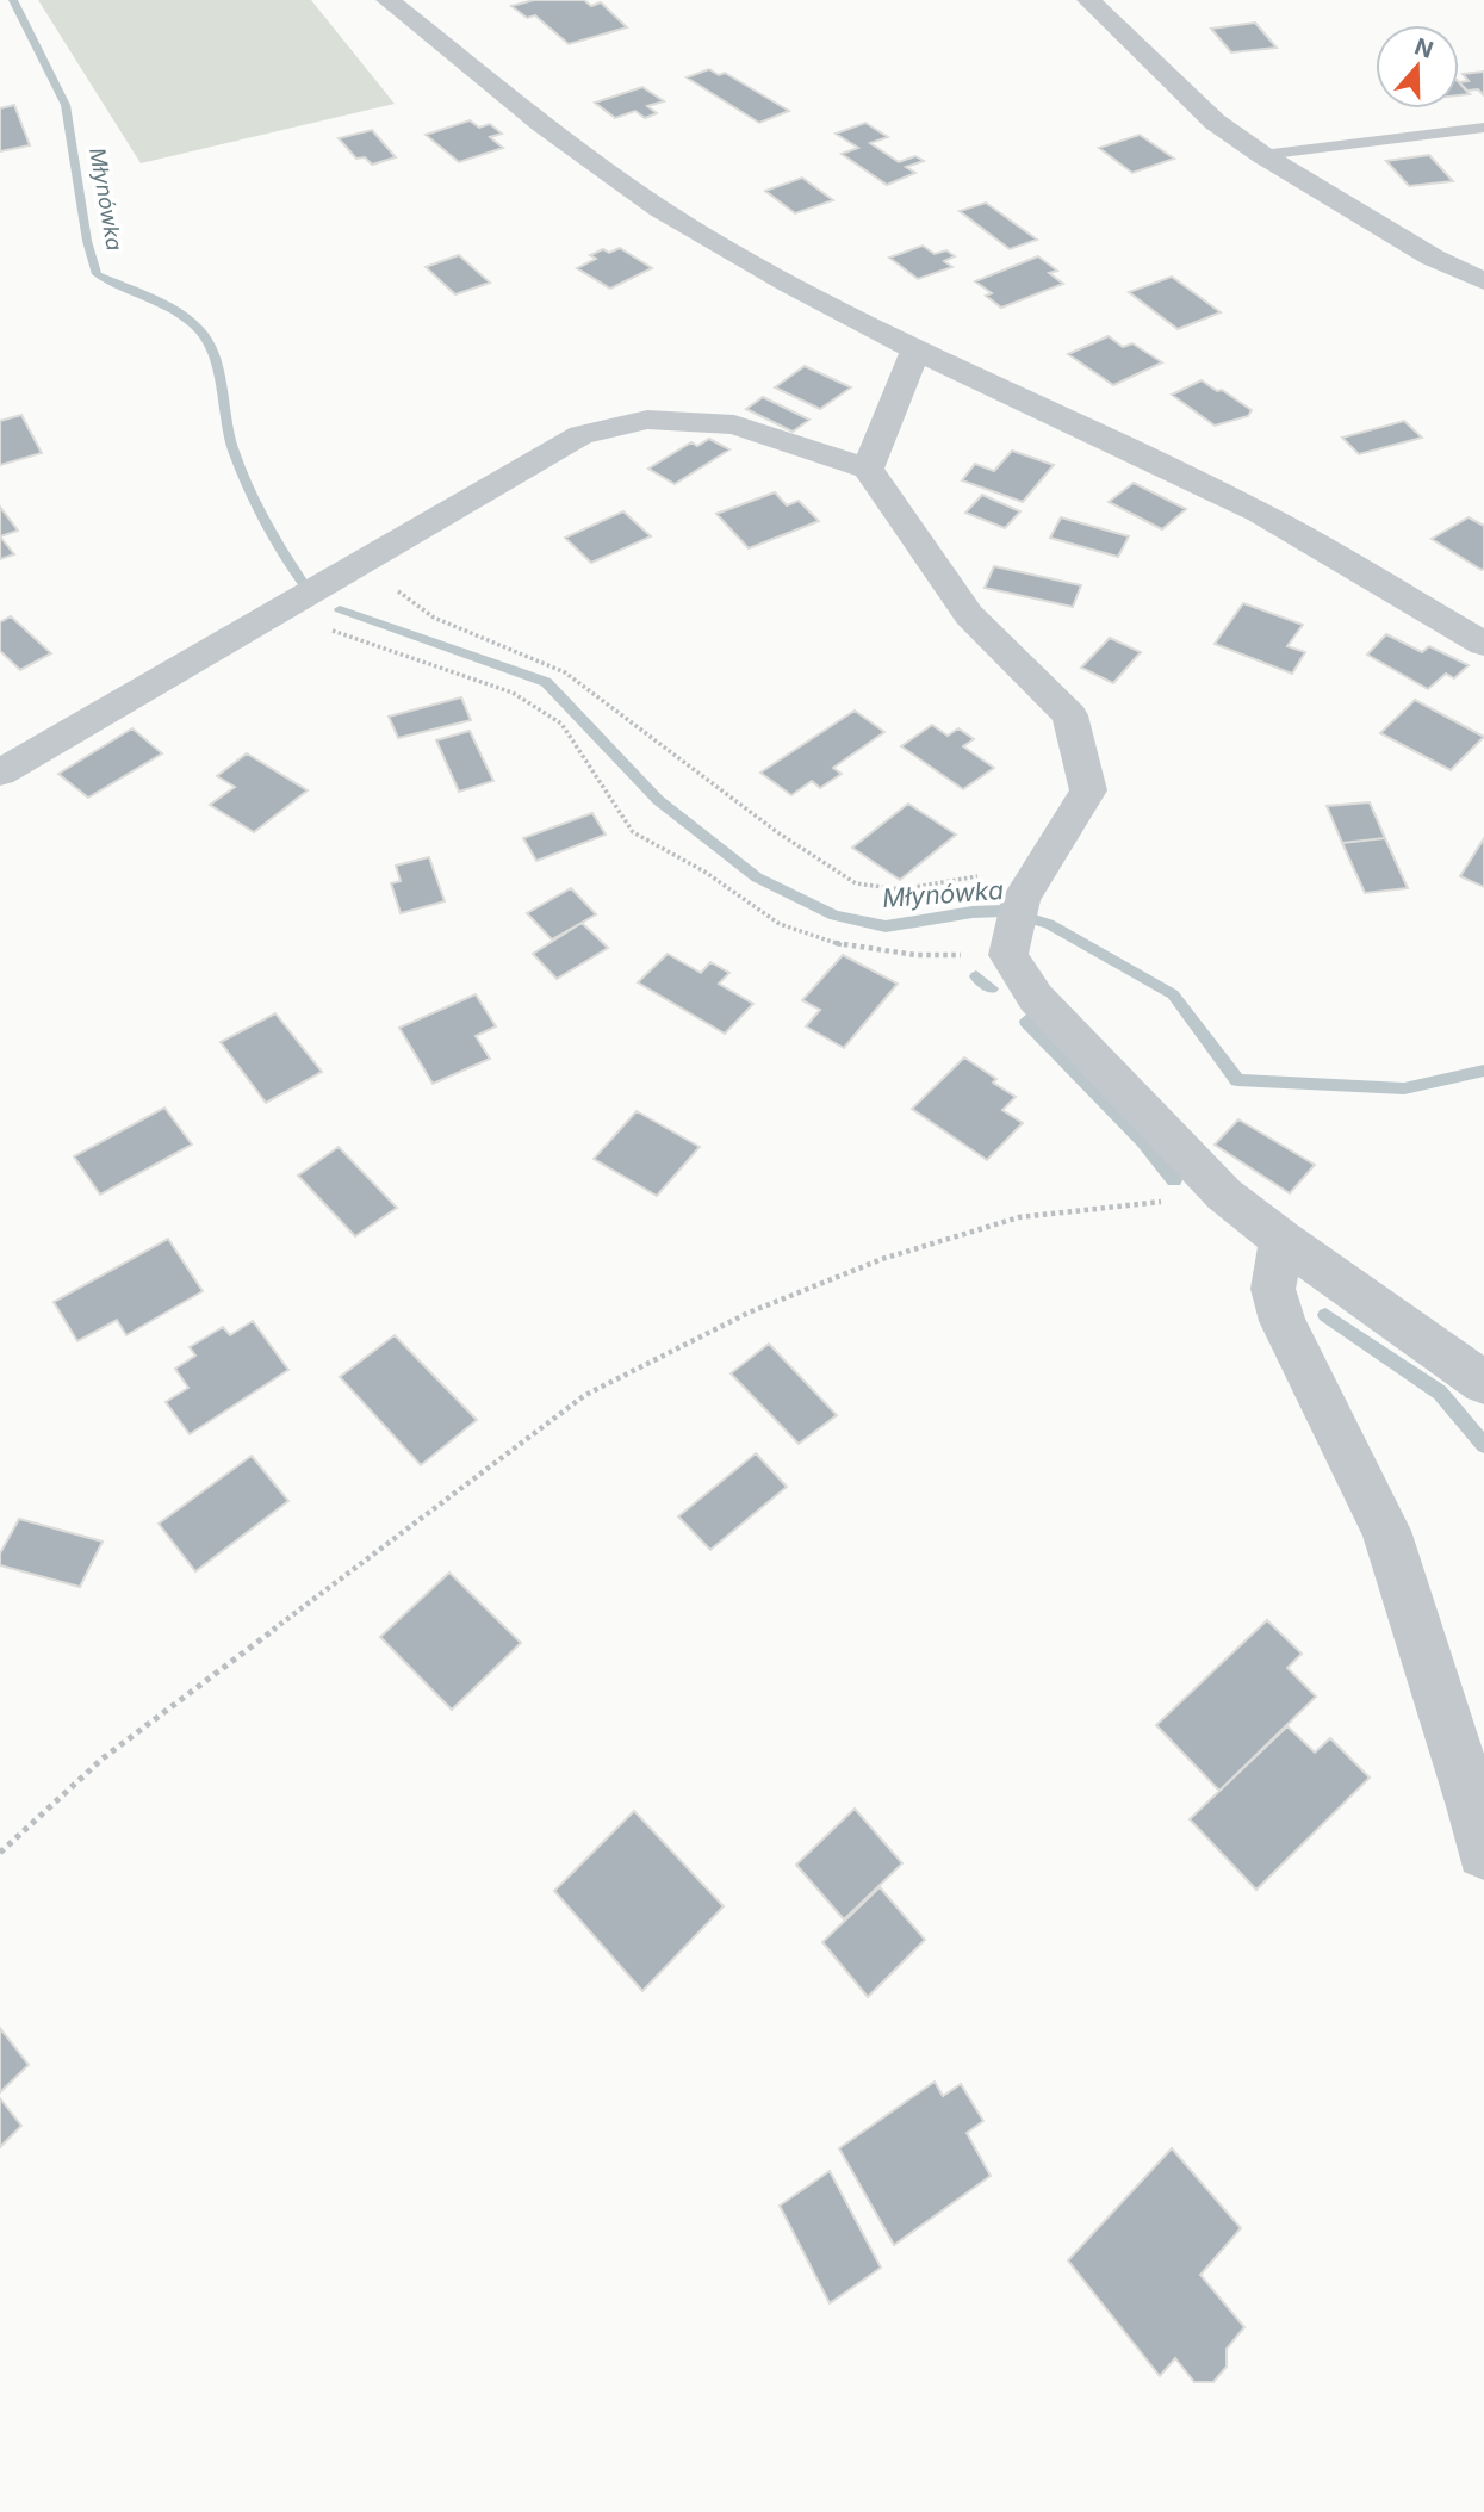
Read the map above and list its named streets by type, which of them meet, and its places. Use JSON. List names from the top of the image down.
{
  "water": ["Młynówka"],
  "north": "top"
}
